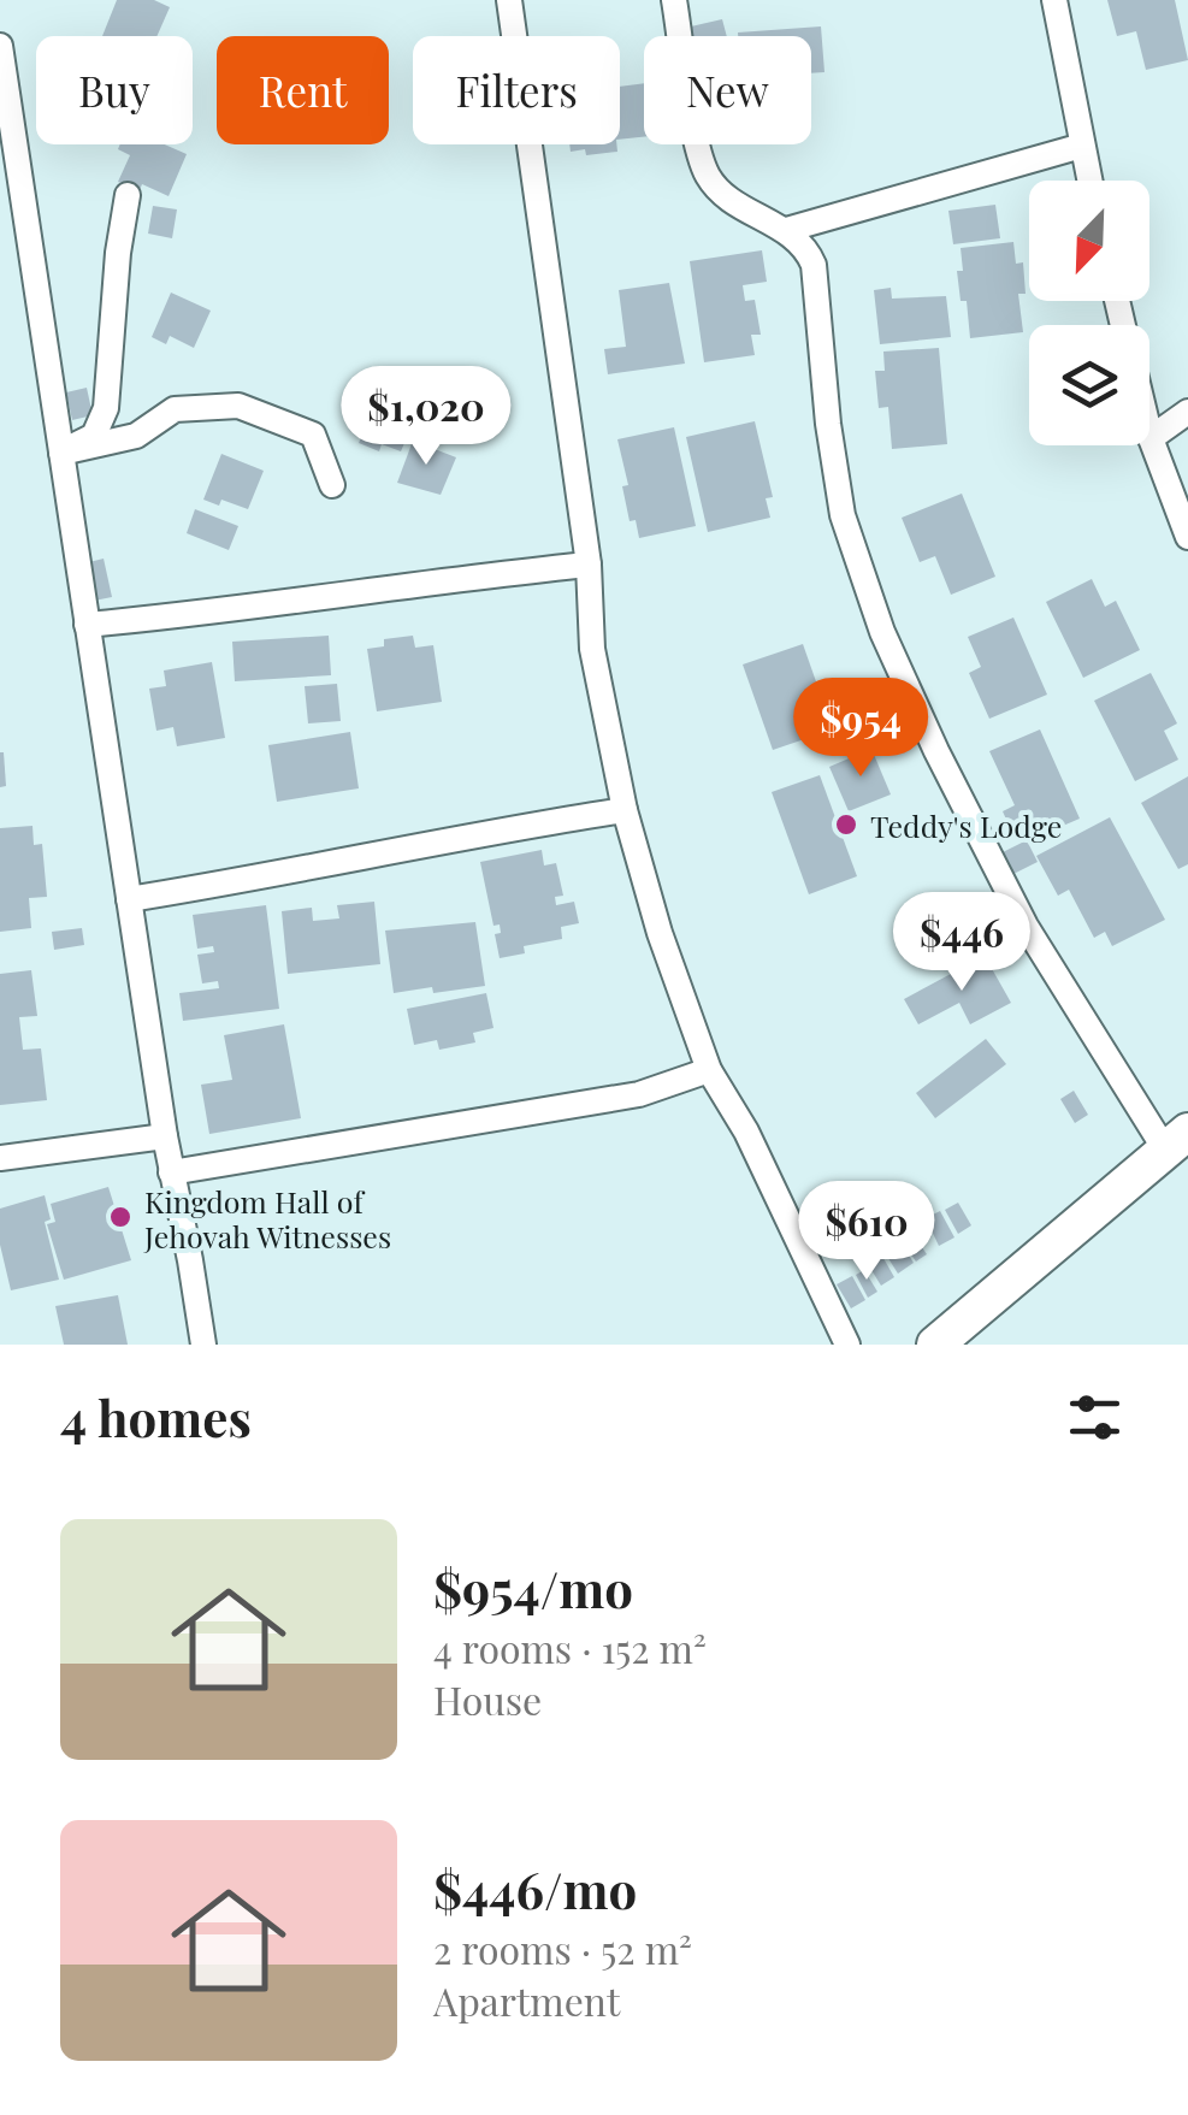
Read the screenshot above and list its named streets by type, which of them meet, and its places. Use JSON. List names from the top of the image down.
{
  "places": ["Teddy's Lodge", "Kingdom Hall of Jehovah Witnesses"],
  "north": "bottom left",
  "page": {
    "chip": [
      "Buy",
      "Rent",
      "Filters",
      "New"
    ],
    "price": [
      "$1,020",
      "$954",
      "$446",
      "$610"
    ],
    "heading": "4 homes",
    "list": [
      {
        "name": "$954/mo",
        "note": "4 rooms · 152 m² · House"
      },
      {
        "name": "$446/mo",
        "note": "2 rooms · 52 m² · Apartment"
      }
    ]
  }
}
